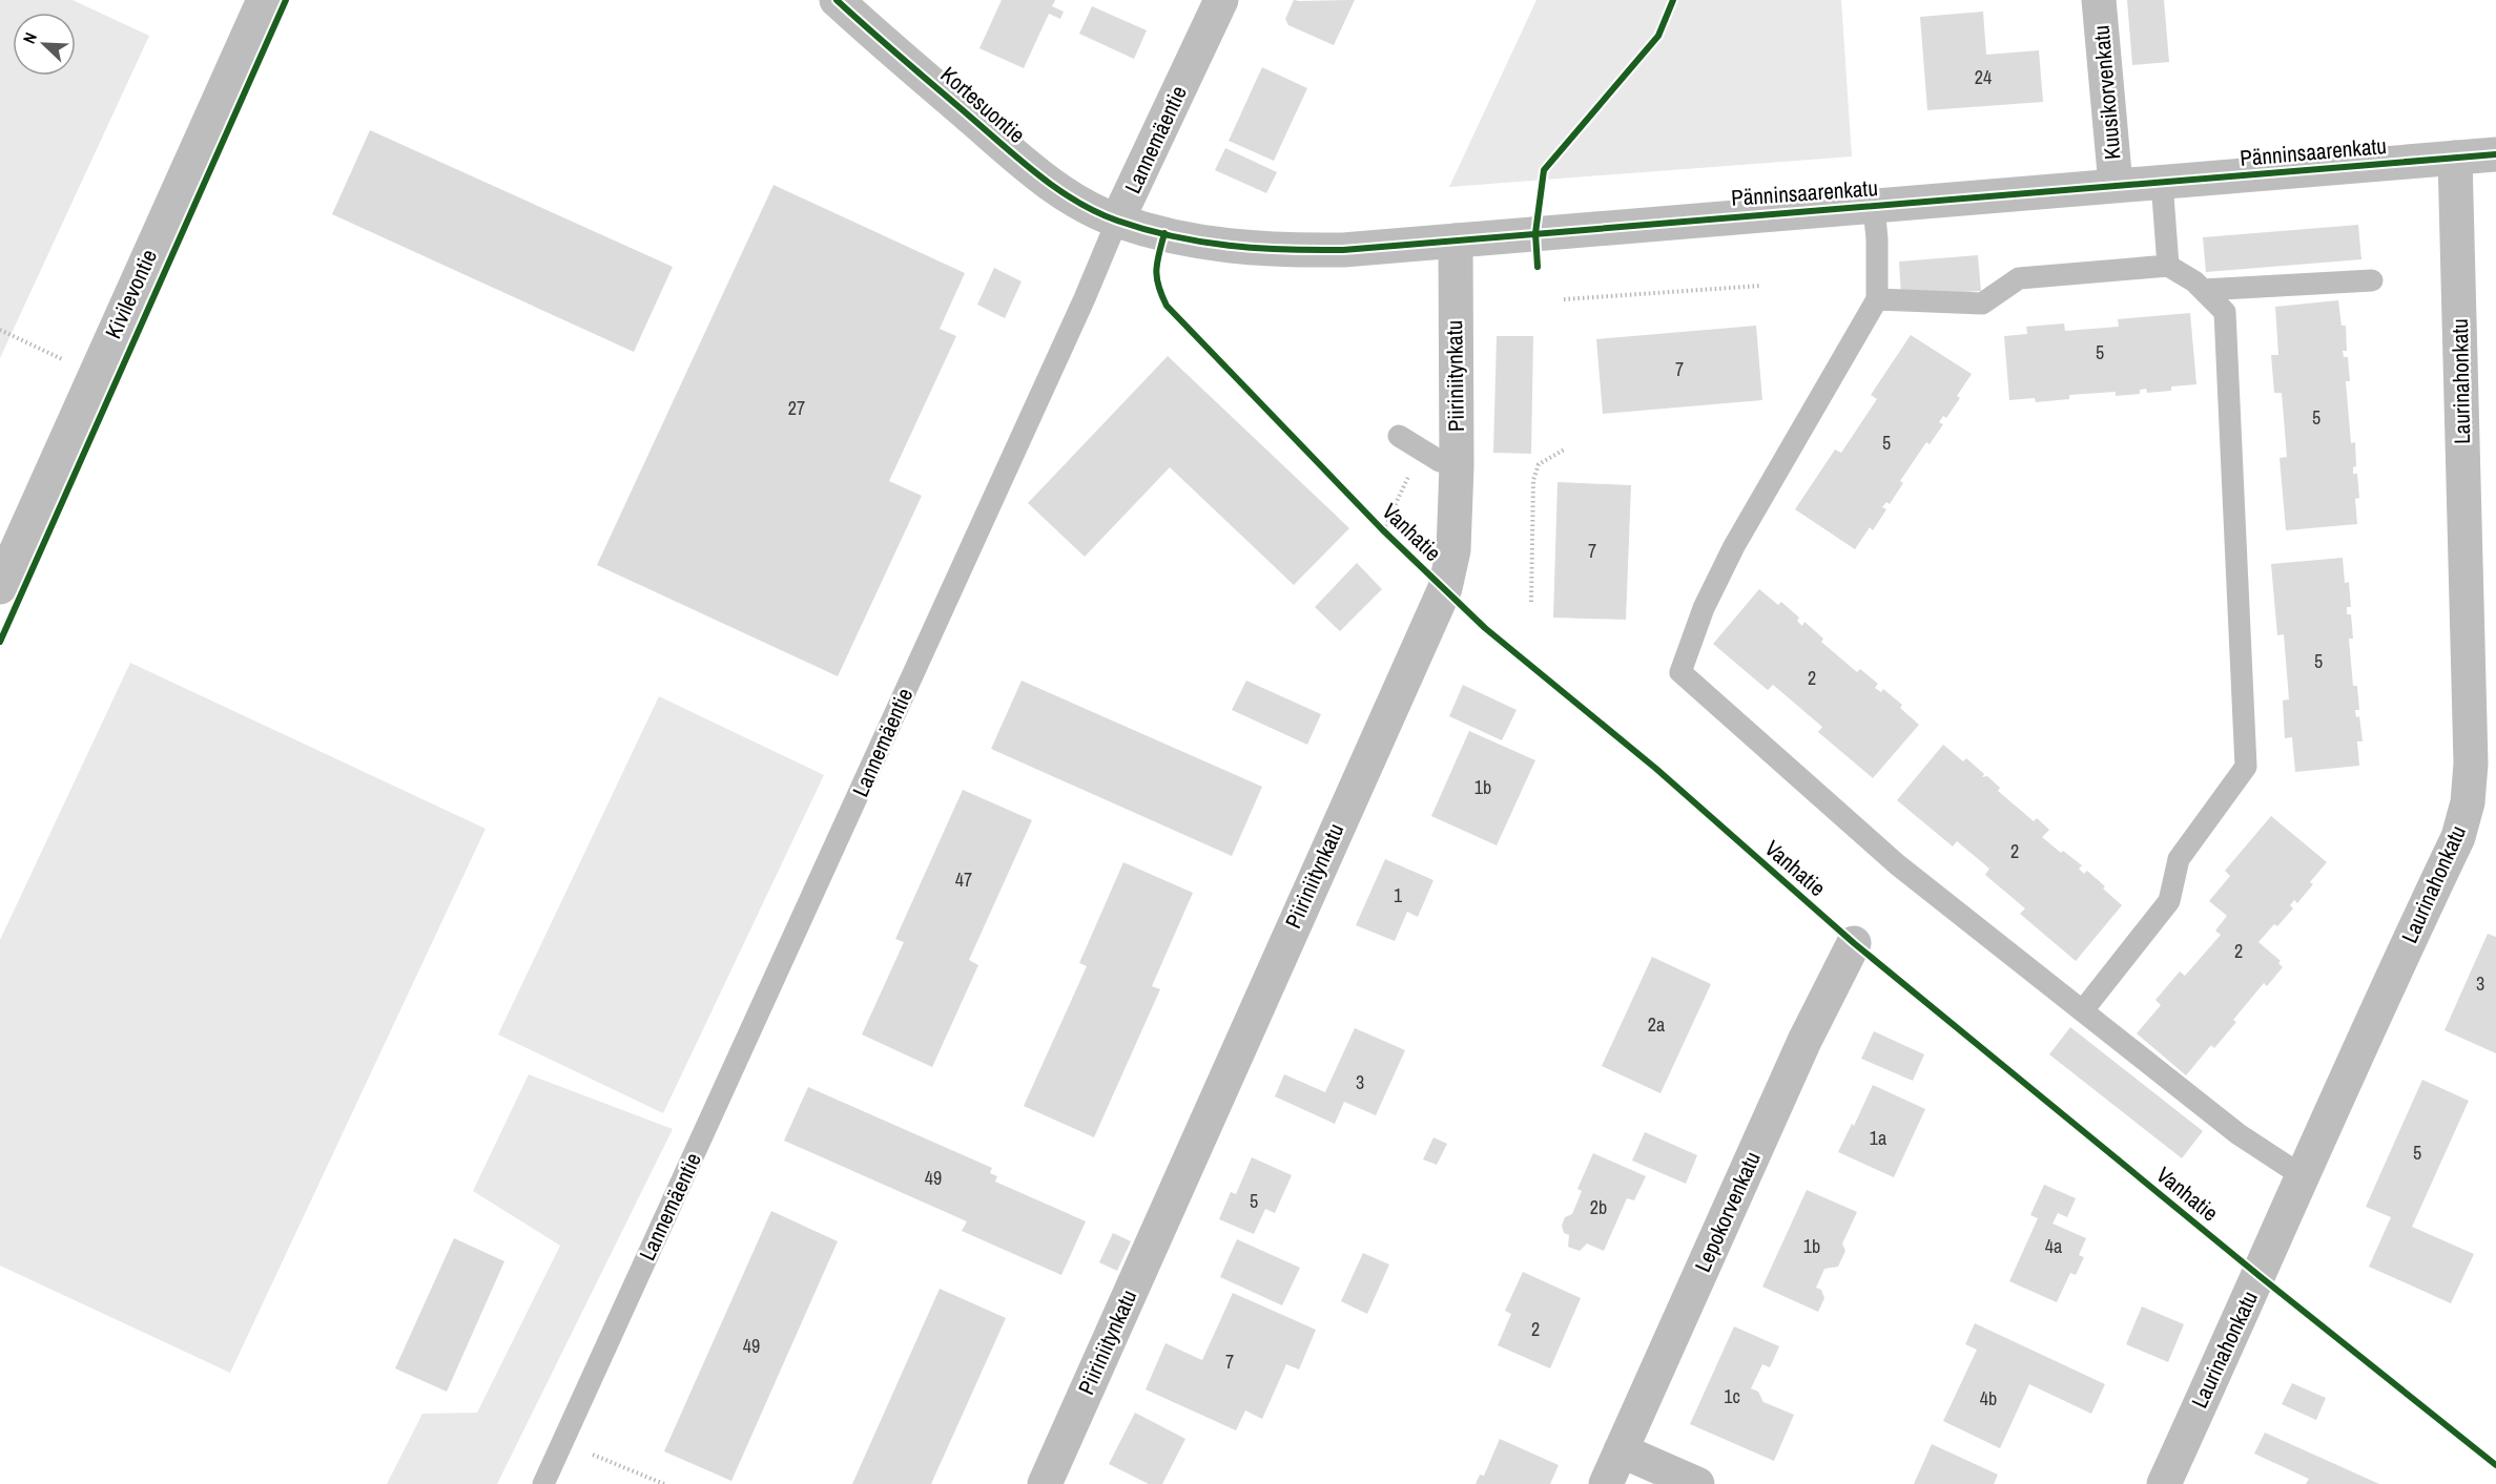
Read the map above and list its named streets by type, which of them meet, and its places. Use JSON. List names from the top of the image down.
{
  "streets": {
    "street": [
      "Kuusikorvenkatu",
      "Kortesuontie",
      "Lannemäentie",
      "Pänninsaarenkatu",
      "Kivilevontie",
      "Piiriniitynkatu",
      "Laurinahonkatu",
      "Lepokorvenkatu"
    ],
    "cycle path": ["Vanhatie"]
  },
  "crossings": [
    ["Kuusikorvenkatu", "Pänninsaarenkatu"],
    ["Kortesuontie", "Lannemäentie"],
    ["Kortesuontie", "Pänninsaarenkatu"],
    ["Lannemäentie", "Pänninsaarenkatu"],
    ["Pänninsaarenkatu", "Piiriniitynkatu"],
    ["Pänninsaarenkatu", "Laurinahonkatu"]
  ],
  "house_numbers": [
    "24",
    "5",
    "7",
    "27",
    "5",
    "5",
    "7",
    "5",
    "2",
    "1b",
    "2",
    "47",
    "1",
    "2",
    "3",
    "2a",
    "3",
    "1a",
    "5",
    "49",
    "5",
    "2b",
    "1b",
    "4a",
    "2",
    "49",
    "7",
    "1c",
    "4b"
  ],
  "north": "top left"
}
